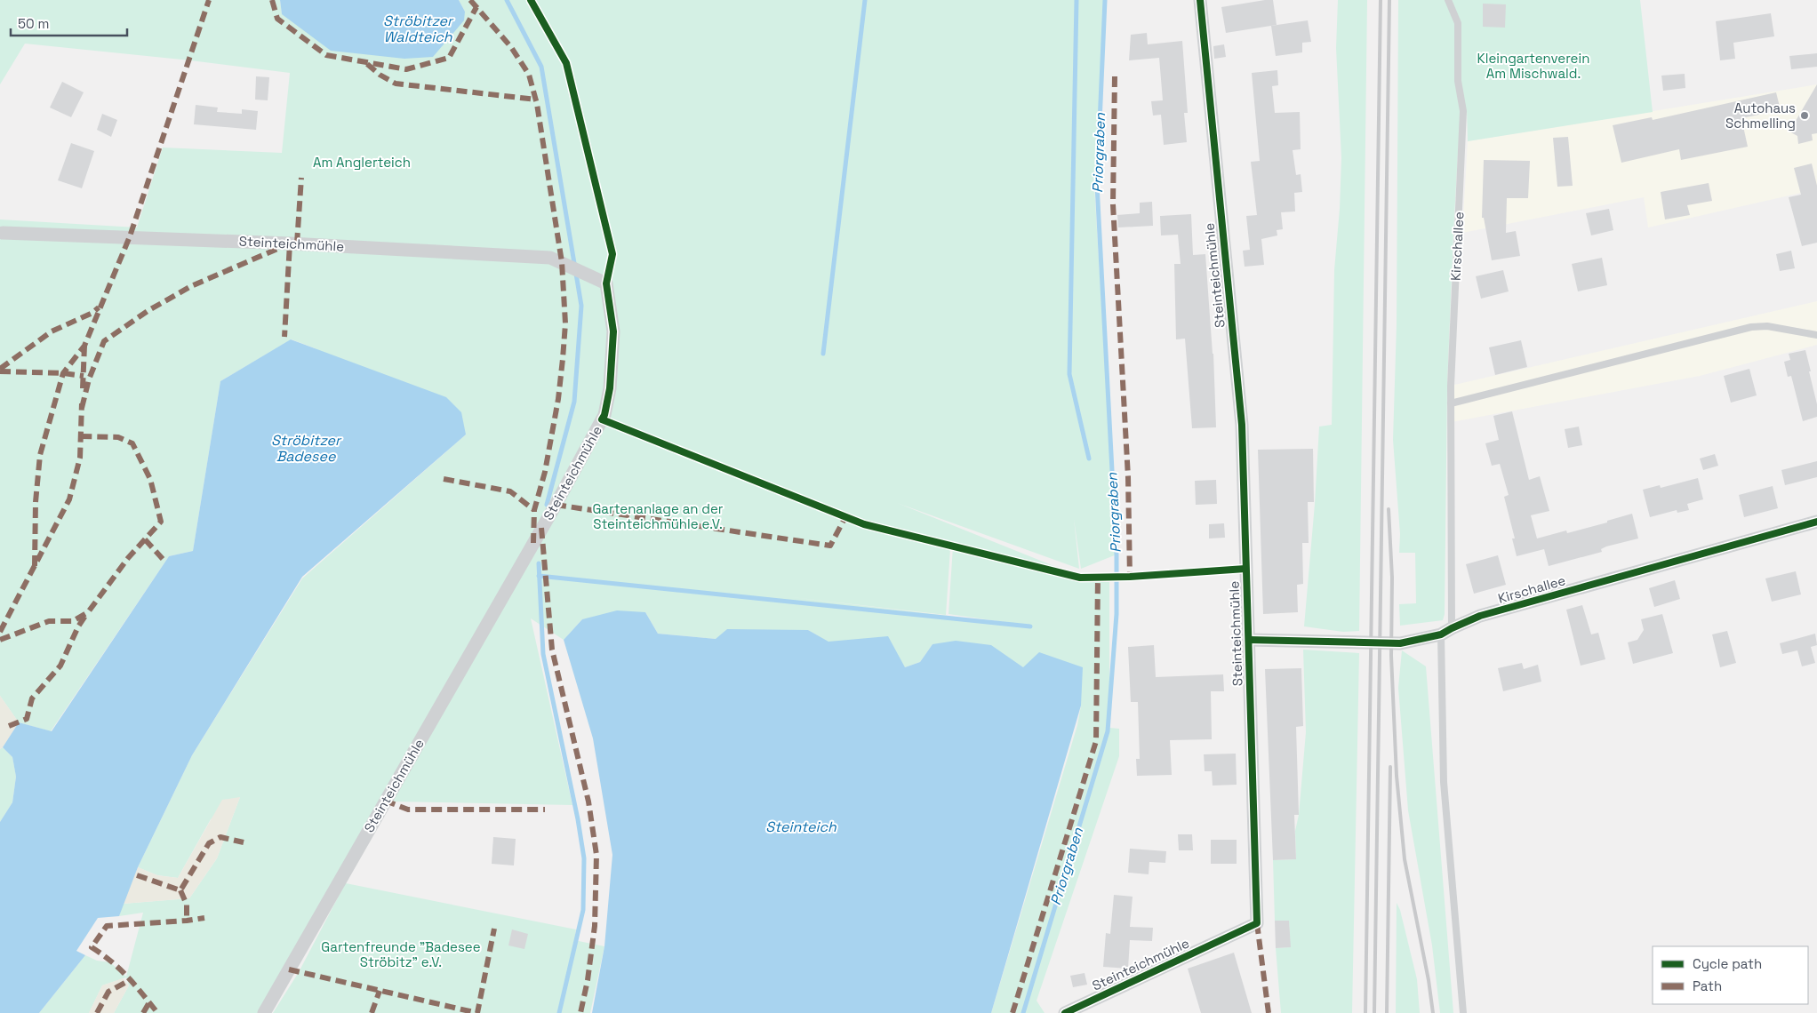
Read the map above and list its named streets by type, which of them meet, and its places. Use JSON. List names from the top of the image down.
{
  "streets": {
    "street": ["Steinteichmühle", "Kirschallee"]
  },
  "crossings": [
    ["Steinteichmühle", "Kirschallee"]
  ],
  "water": [
    "Ströbitzer Waldteich",
    "Priorgraben",
    "Ströbitzer Badesee",
    "Steinteich"
  ],
  "parks": [
    "Kleingartenverein Am Mischwald.",
    "Am Anglerteich",
    "Gartenanlage an der Steinteichmühle e.V.",
    "Gartenfreunde \"Badesee Ströbitz\" e.V."
  ],
  "places": ["Autohaus Schmelling"],
  "legend": ["Cycle path", "Path"],
  "scale_bar": "50 m"
}
